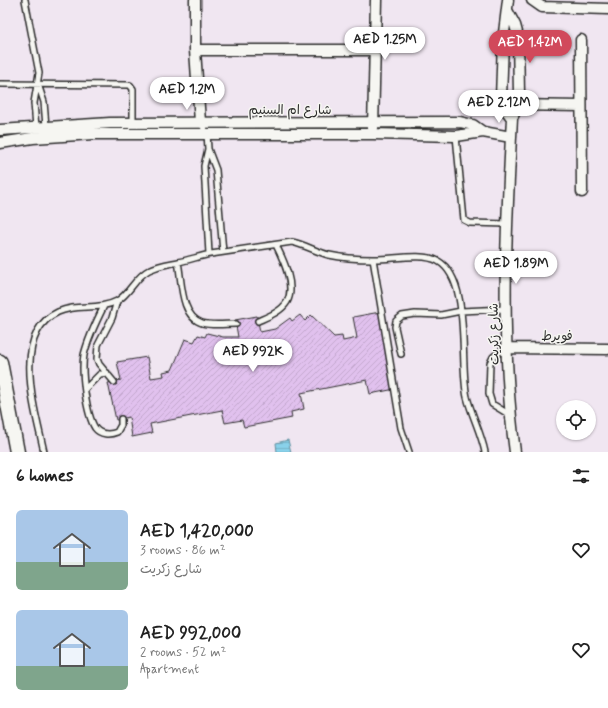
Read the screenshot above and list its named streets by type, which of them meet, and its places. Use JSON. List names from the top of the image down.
{
  "streets": {
    "street": ["شارع ام السنيم", "شارع زكريت", "فويرط"]
  },
  "crossings": [
    ["شارع ام السنيم", "شارع زكريت"],
    ["شارع زكريت", "فويرط"]
  ],
  "page": {
    "price": [
      "AED 1.25M",
      "AED 1.42M",
      "AED 1.2M",
      "AED 2.12M",
      "AED 1.89M",
      "AED 992K"
    ],
    "heading": "6 homes",
    "list": [
      {
        "name": "AED 1,420,000",
        "note": "3 rooms · 86 m² · شارع زكريت"
      },
      {
        "name": "AED 992,000",
        "note": "2 rooms · 52 m² · Apartment"
      }
    ]
  }
}
